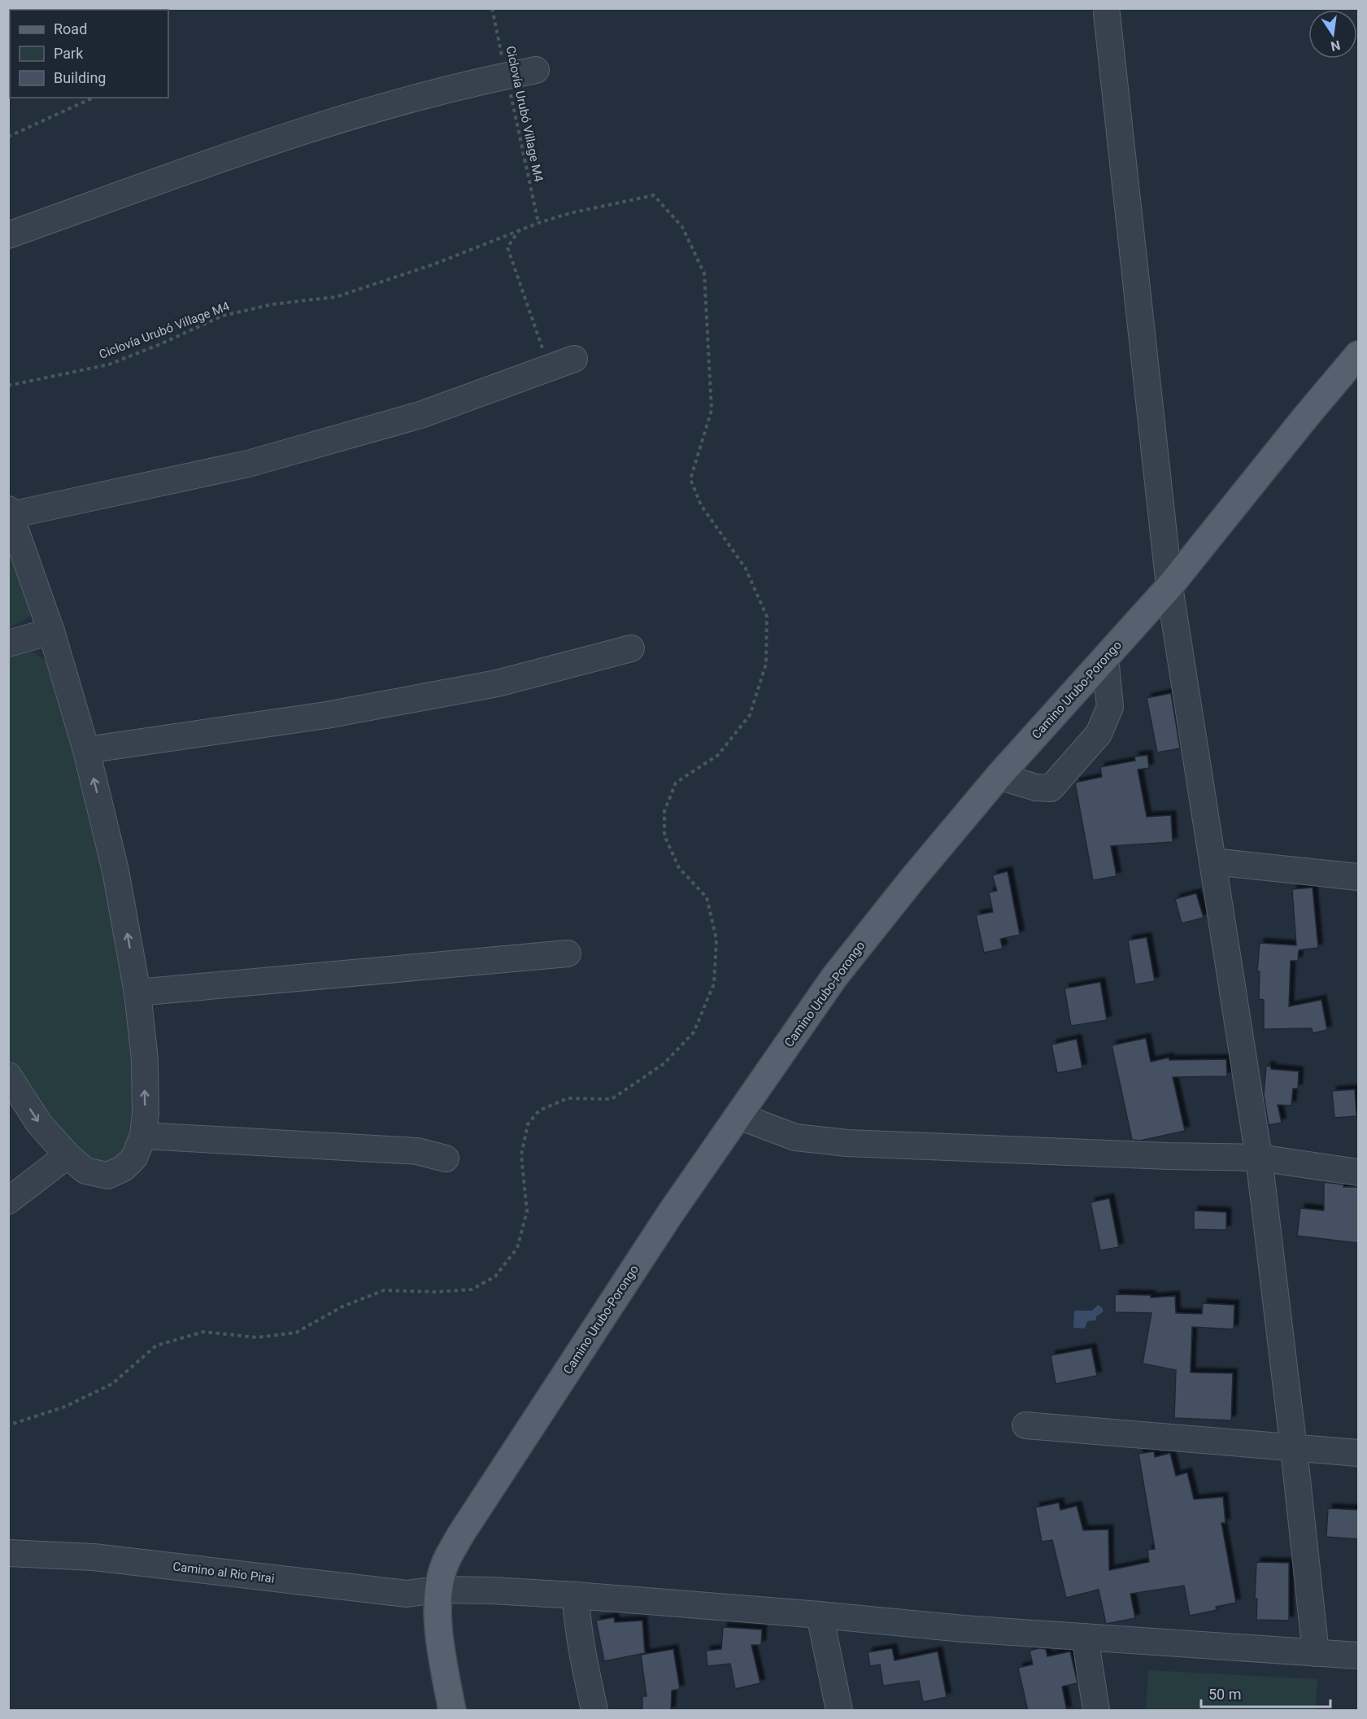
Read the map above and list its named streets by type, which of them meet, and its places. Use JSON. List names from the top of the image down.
{
  "streets": {
    "main road": ["Camino Urubo-Porongo"],
    "street": ["Camino al Rio Pirai"],
    "path": ["Ciclovía Urubó Village M4"]
  },
  "crossings": [
    ["Camino Urubo-Porongo", "Camino al Rio Pirai"]
  ],
  "legend": ["Road", "Park", "Building"],
  "scale_bar": "50 m",
  "north": "bottom"
}
